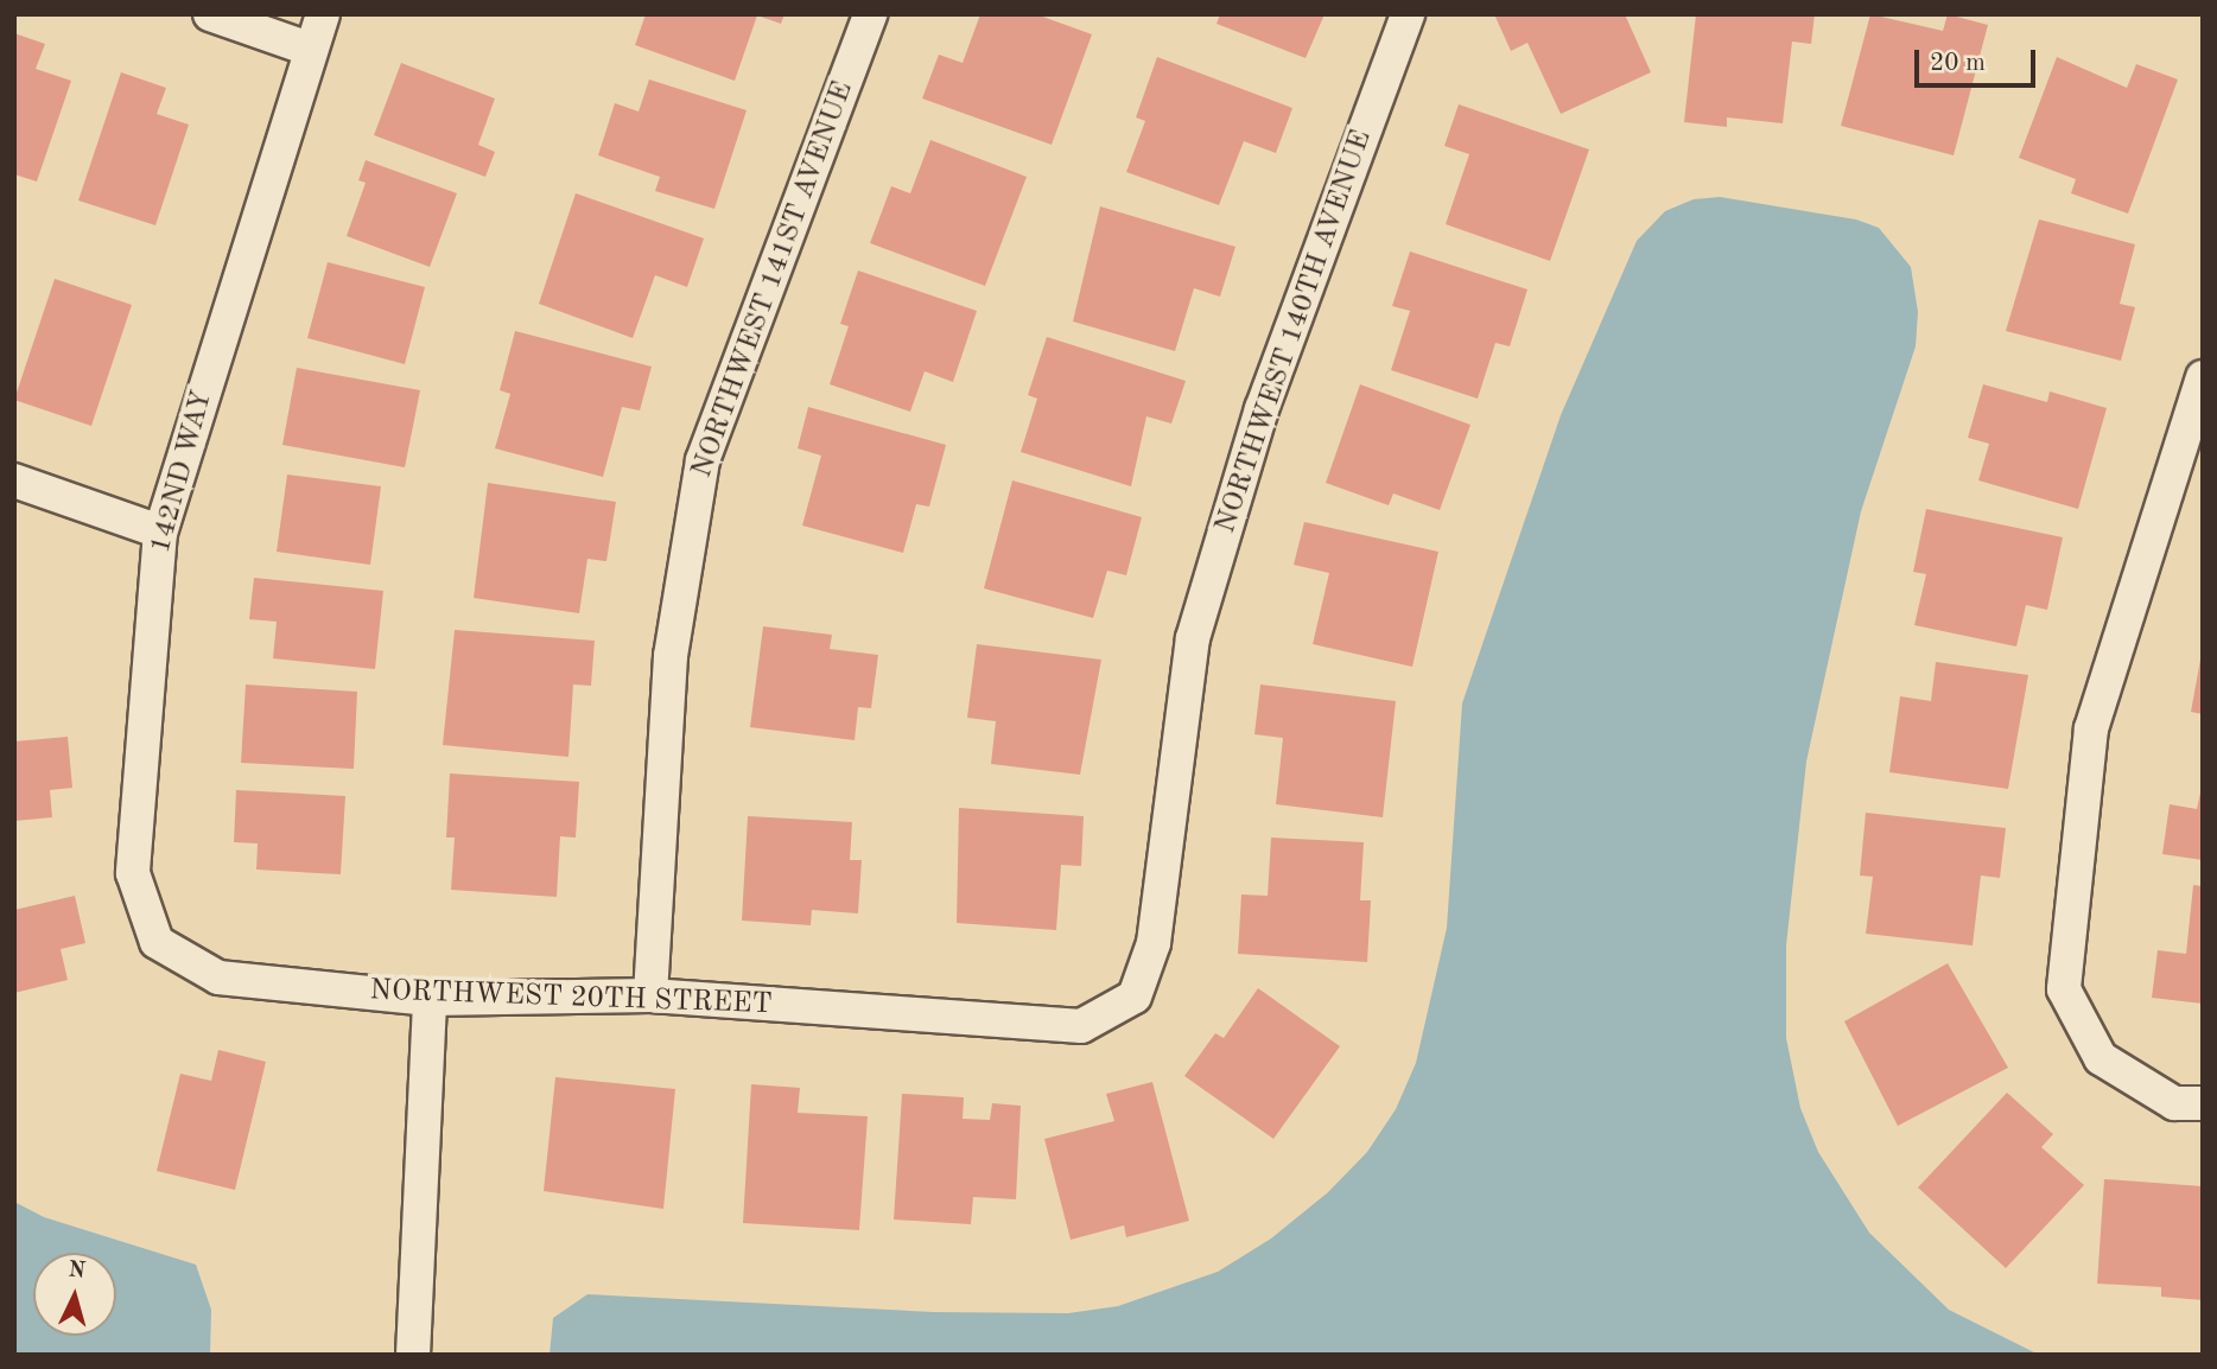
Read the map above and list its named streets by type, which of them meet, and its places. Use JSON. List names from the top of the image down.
{
  "streets": {
    "street": [
      "NORTHWEST 141ST AVENUE",
      "NORTHWEST 140TH AVENUE",
      "142ND WAY",
      "NORTHWEST 20TH STREET"
    ]
  },
  "crossings": [
    ["NORTHWEST 141ST AVENUE", "NORTHWEST 20TH STREET"],
    ["NORTHWEST 140TH AVENUE", "NORTHWEST 20TH STREET"],
    ["142ND WAY", "NORTHWEST 20TH STREET"]
  ],
  "scale_bar": "20 m",
  "north": "top"
}
